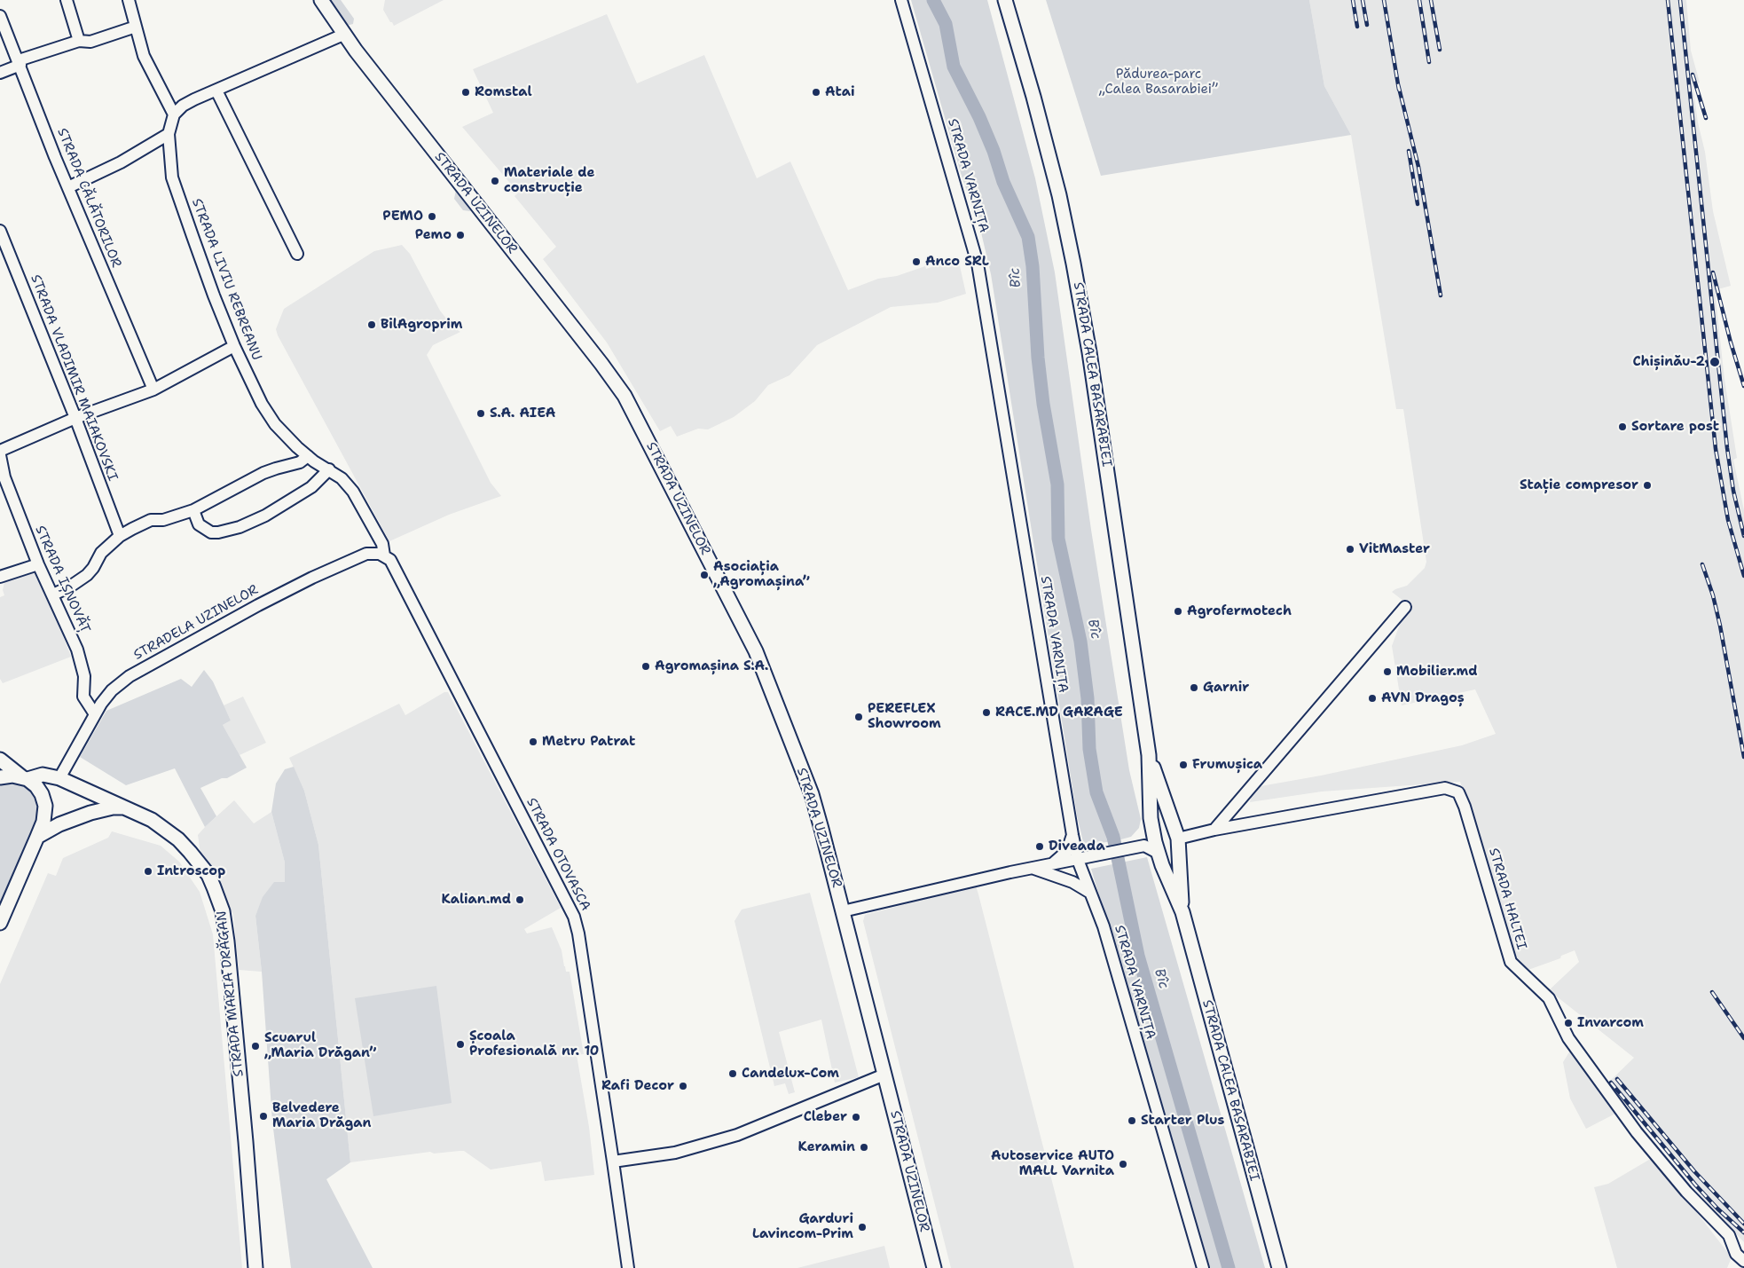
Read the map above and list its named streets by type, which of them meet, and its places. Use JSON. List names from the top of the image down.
{
  "streets": {
    "main road": ["STRADA UZINELOR", "STRADA CALEA BASARABIEI", "STRADA MARIA DRĂGAN"],
    "street": [
      "STRADA VARNIȚA",
      "STRADA CĂLĂTORILOR",
      "STRADA LIVIU REBREANU",
      "STRADA VLADIMIR MAIAKOVSKI",
      "STRADA IȘNOVĂȚ",
      "STRADELA UZINELOR",
      "STRADA OTOVASCA",
      "STRADA HALTEI"
    ]
  },
  "crossings": [
    ["STRADA LIVIU REBREANU", "STRADELA UZINELOR"],
    ["STRADA LIVIU REBREANU", "STRADA OTOVASCA"],
    ["STRADA CALEA BASARABIEI", "STRADA HALTEI"],
    ["STRADA IȘNOVĂȚ", "STRADELA UZINELOR"],
    ["STRADELA UZINELOR", "STRADA OTOVASCA"],
    ["STRADELA UZINELOR", "STRADA MARIA DRĂGAN"]
  ],
  "water": ["Bîc"],
  "parks": ["Pădurea-parc „Calea Basarabiei”"],
  "places": [
    "Romstal",
    "Atai",
    "Materiale de construcție",
    "PEMO",
    "Pemo",
    "Anco SRL",
    "BilAgroprim",
    "Chișinău-2",
    "S.A. AIEA",
    "Sortare post",
    "Stație compresor",
    "VitMaster",
    "Asociația „Agromașina”",
    "Agrofermotech",
    "Agromașina S.A.",
    "Mobilier.md",
    "Garnir",
    "AVN Dragoș",
    "RACE.MD GARAGE",
    "PEREFLEX Showroom",
    "Metru Patrat",
    "Frumușica",
    "Diveada",
    "Introscop",
    "Kalian.md",
    "Invarcom",
    "Școala Profesională nr. 10",
    "Scuarul „Maria Drăgan”",
    "Candelux-Com",
    "Rafi Decor",
    "Belvedere Maria Drăgan",
    "Cleber",
    "Starter Plus",
    "Keramin",
    "Autoservice AUTO MALL Varnita",
    "Garduri Lavincom-Prim"
  ]
}
